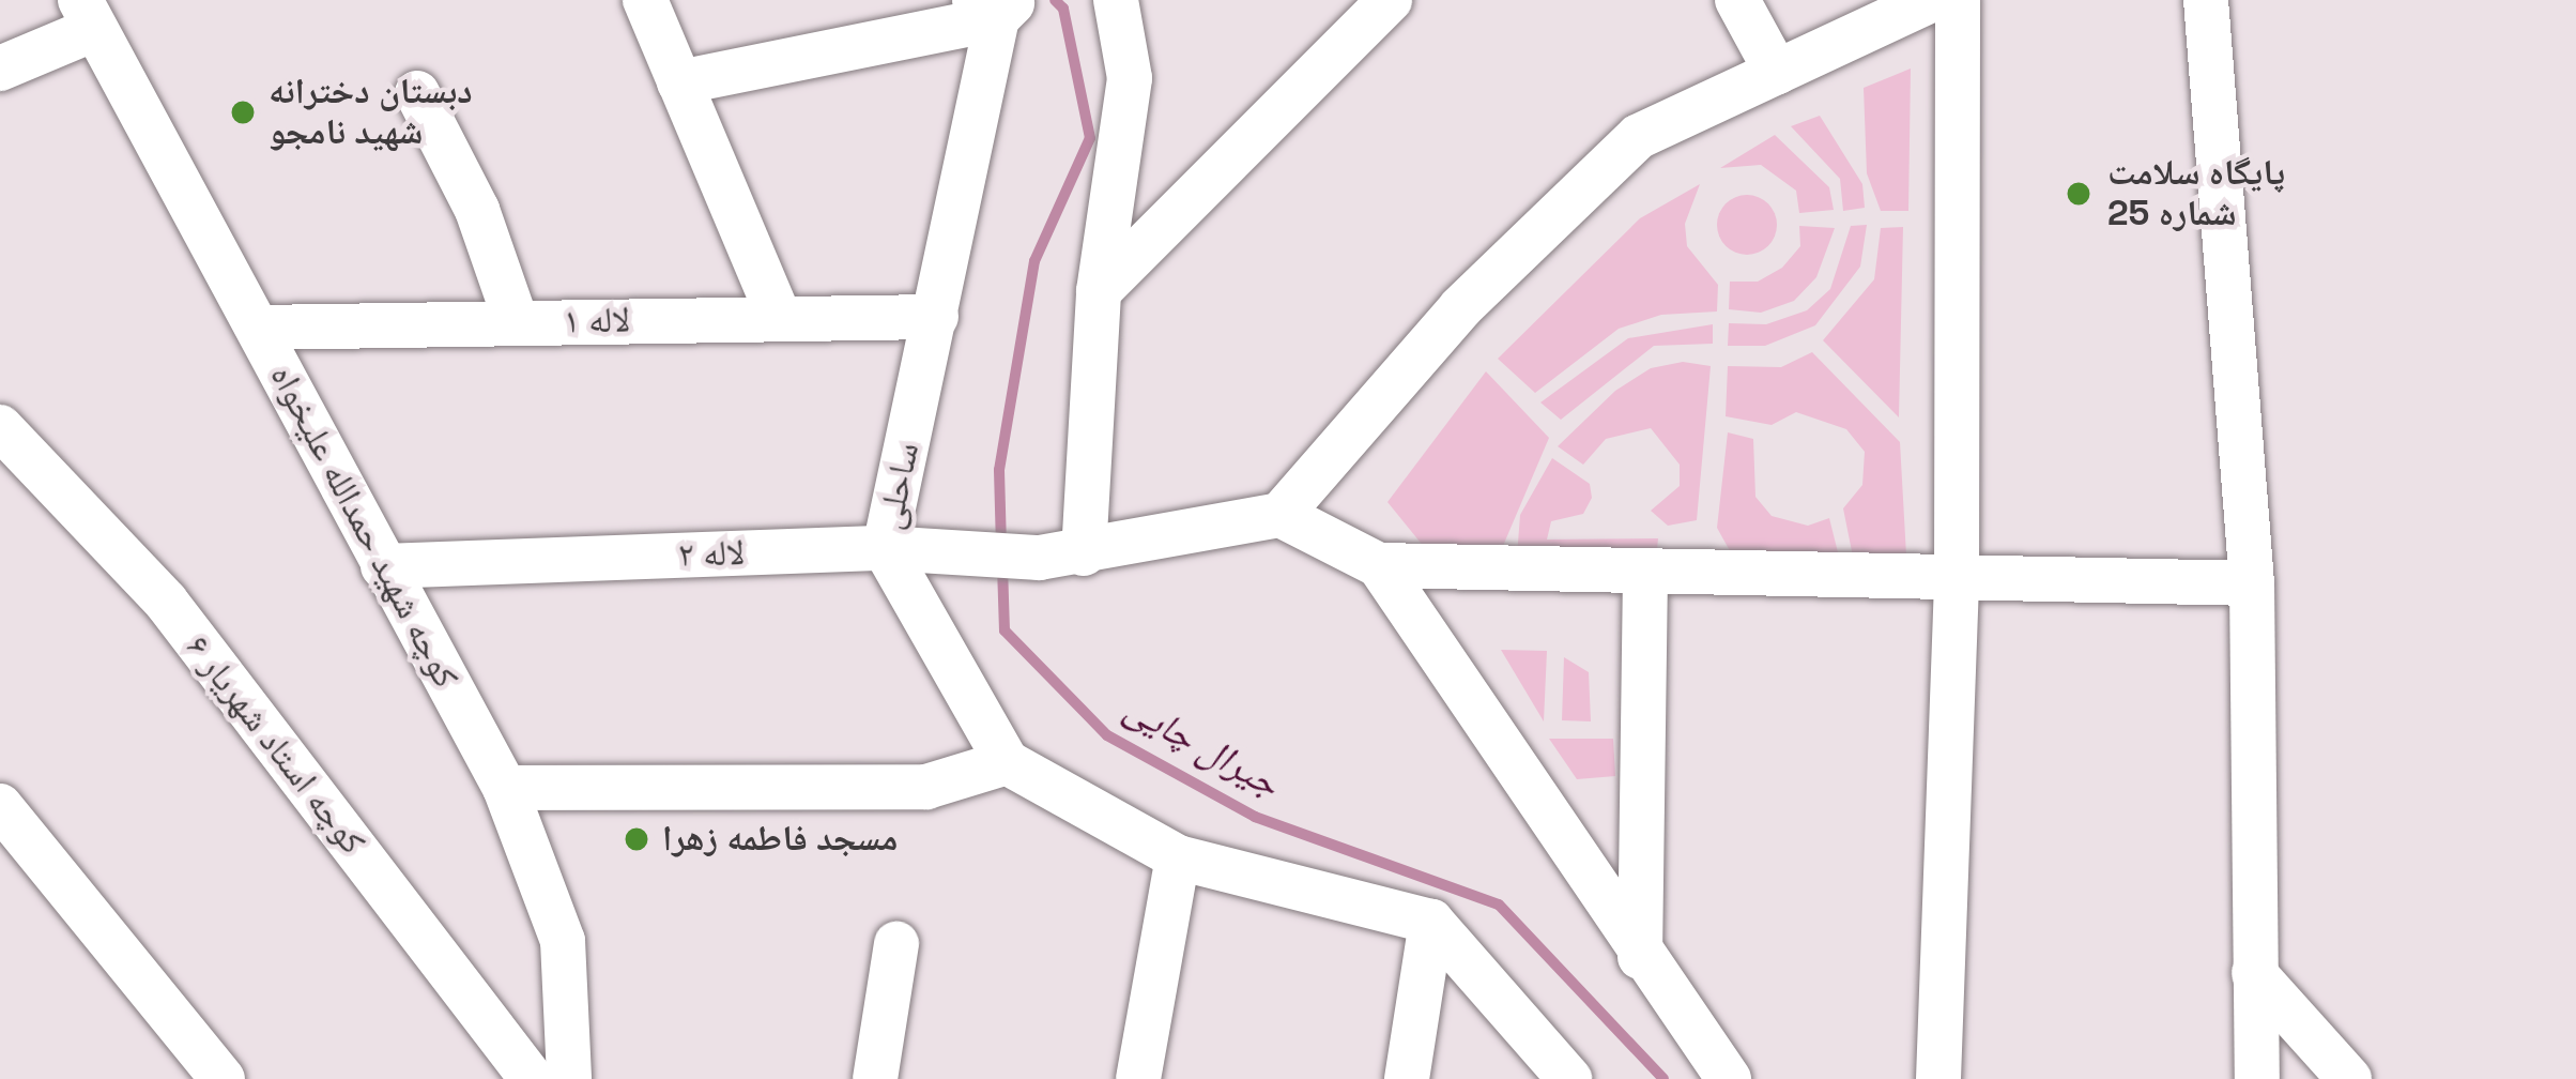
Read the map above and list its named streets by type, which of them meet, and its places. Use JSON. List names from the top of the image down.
{
  "streets": {
    "street": [
      "لاله ۱",
      "ساحلی",
      "کوچه شهید حمدالله علیخواه",
      "لاله ۲",
      "کوچه استاد شهریار ۶"
    ]
  },
  "crossings": [
    ["لاله ۱", "ساحلی"],
    ["لاله ۱", "کوچه شهید حمدالله علیخواه"],
    ["ساحلی", "لاله ۲"],
    ["کوچه شهید حمدالله علیخواه", "لاله ۲"]
  ],
  "water": ["جیرال چایی"],
  "places": ["دبستان دخترانه شهید نامجو", "پایگاه سلامت شماره 25", "مسجد فاطمه زهرا"]
}
